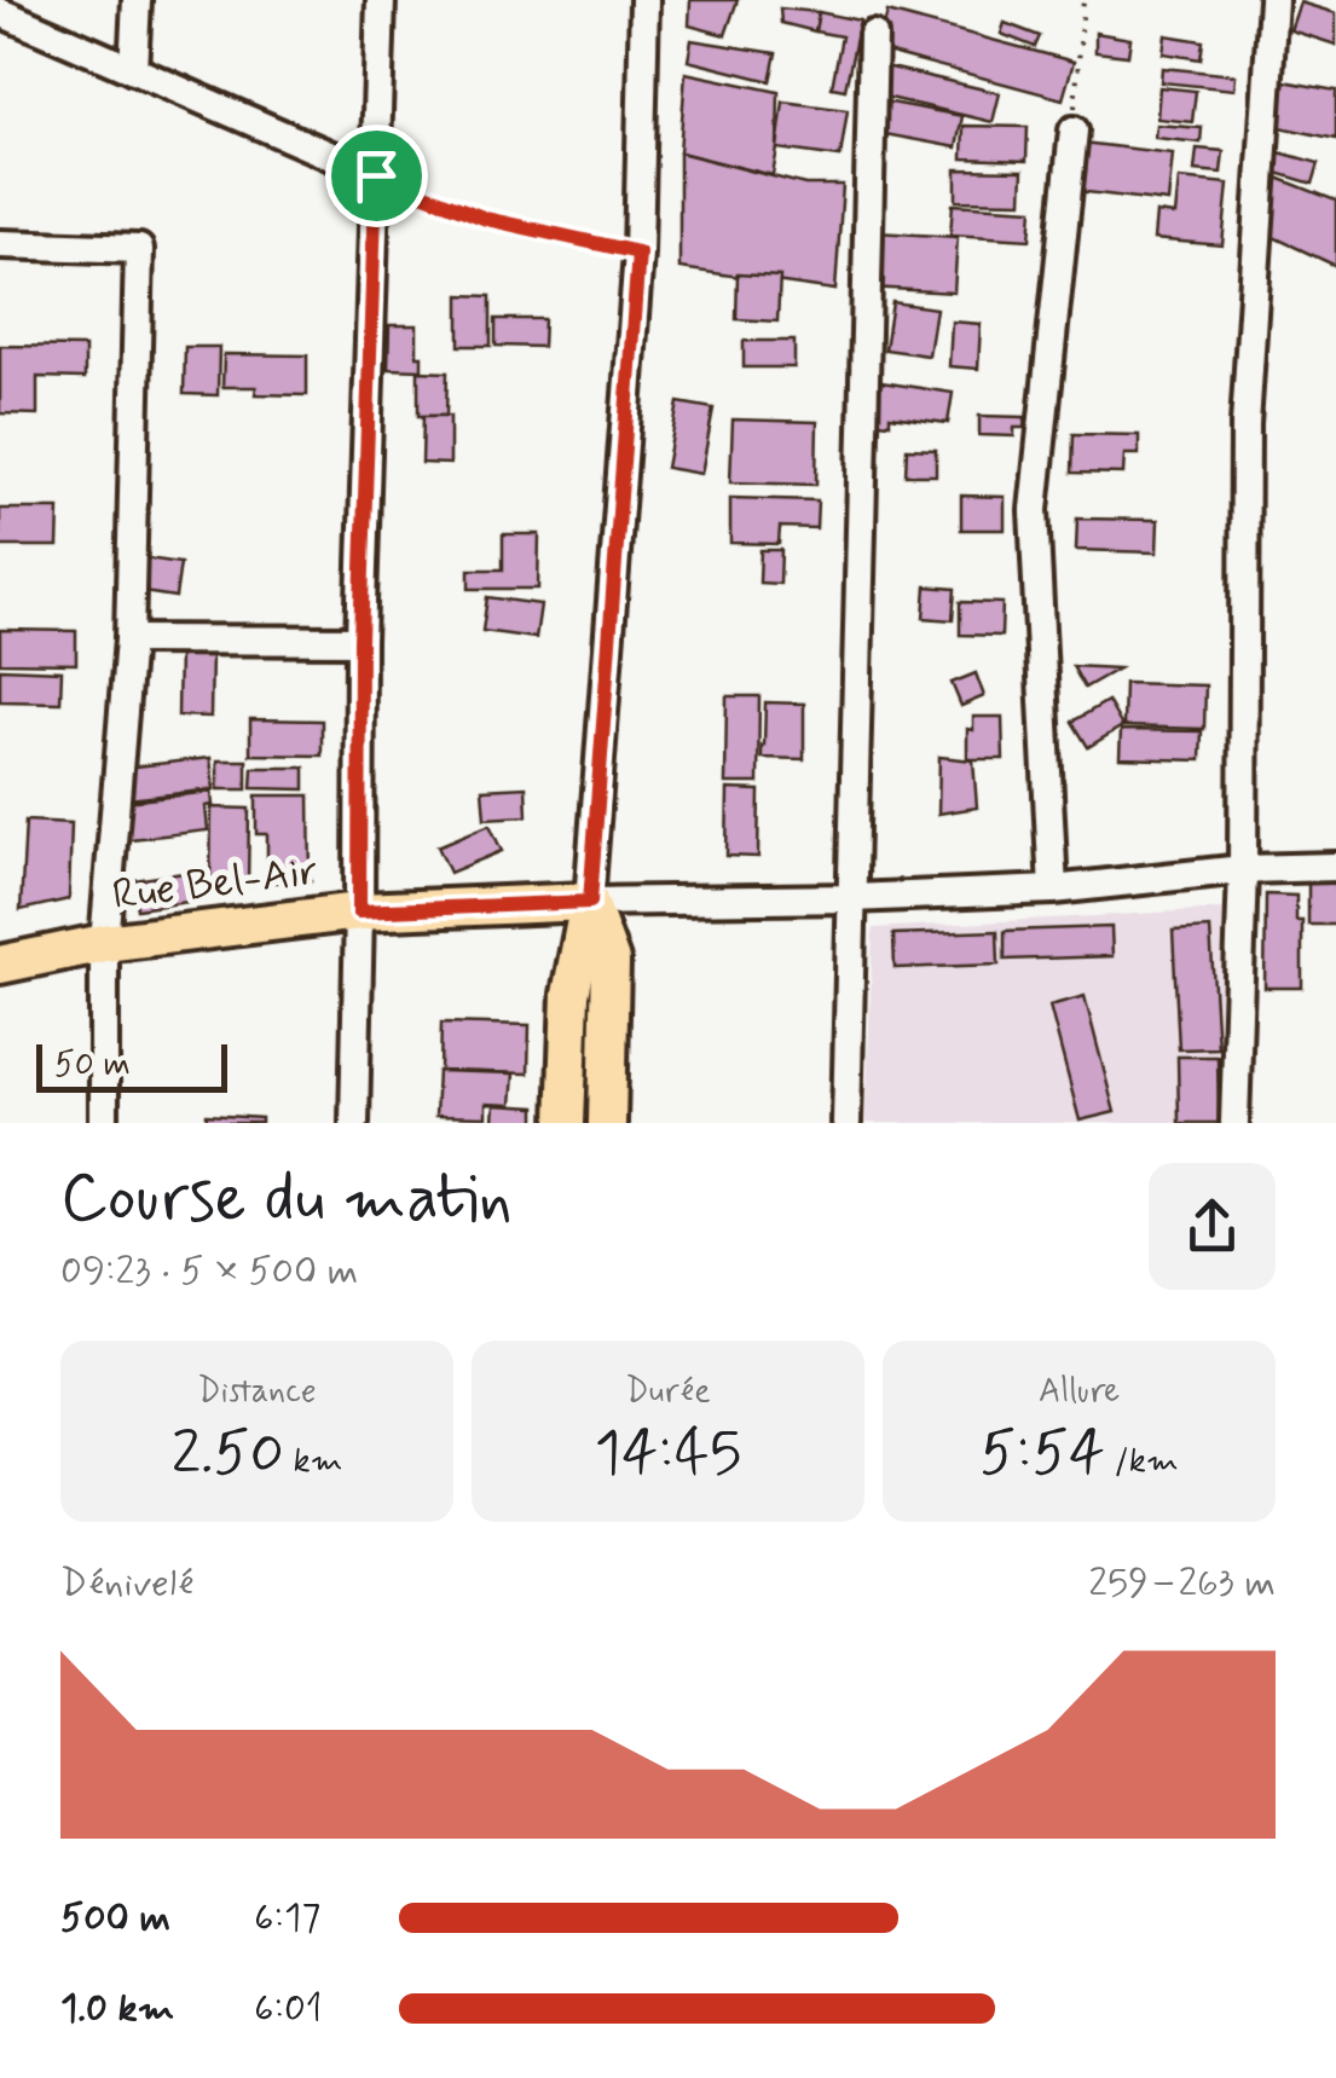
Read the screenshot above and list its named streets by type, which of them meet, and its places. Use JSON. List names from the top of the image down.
{
  "streets": {
    "main road": ["Rue Bel-Air"]
  },
  "scale_bar": "50 m",
  "page": {
    "scale": "50 m",
    "heading": ["Course du matin", "09:23 · 5 × 500 m"],
    "stats": [
      ["Distance", "2.50 km"],
      ["Durée", "14:45"],
      ["Allure", "5:54 /km"]
    ],
    "chart": ["Dénivelé", "259–263 m"],
    "list": [
      {
        "name": "500 m",
        "note": "6:17"
      },
      {
        "name": "1.0 km",
        "note": "6:01"
      }
    ]
  }
}
